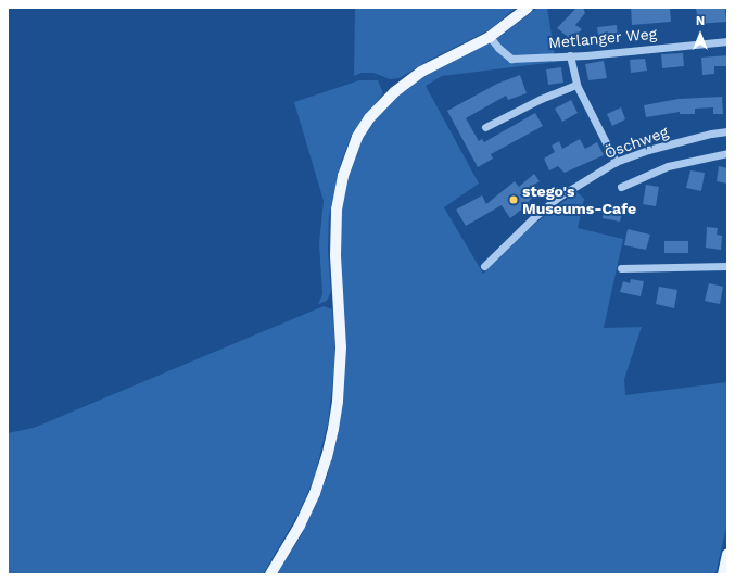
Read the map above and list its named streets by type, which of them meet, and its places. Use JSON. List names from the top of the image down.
{
  "streets": {
    "street": ["Metlanger Weg", "Öschweg"]
  },
  "places": ["stego's Museums-Cafe"],
  "north": "top"
}
